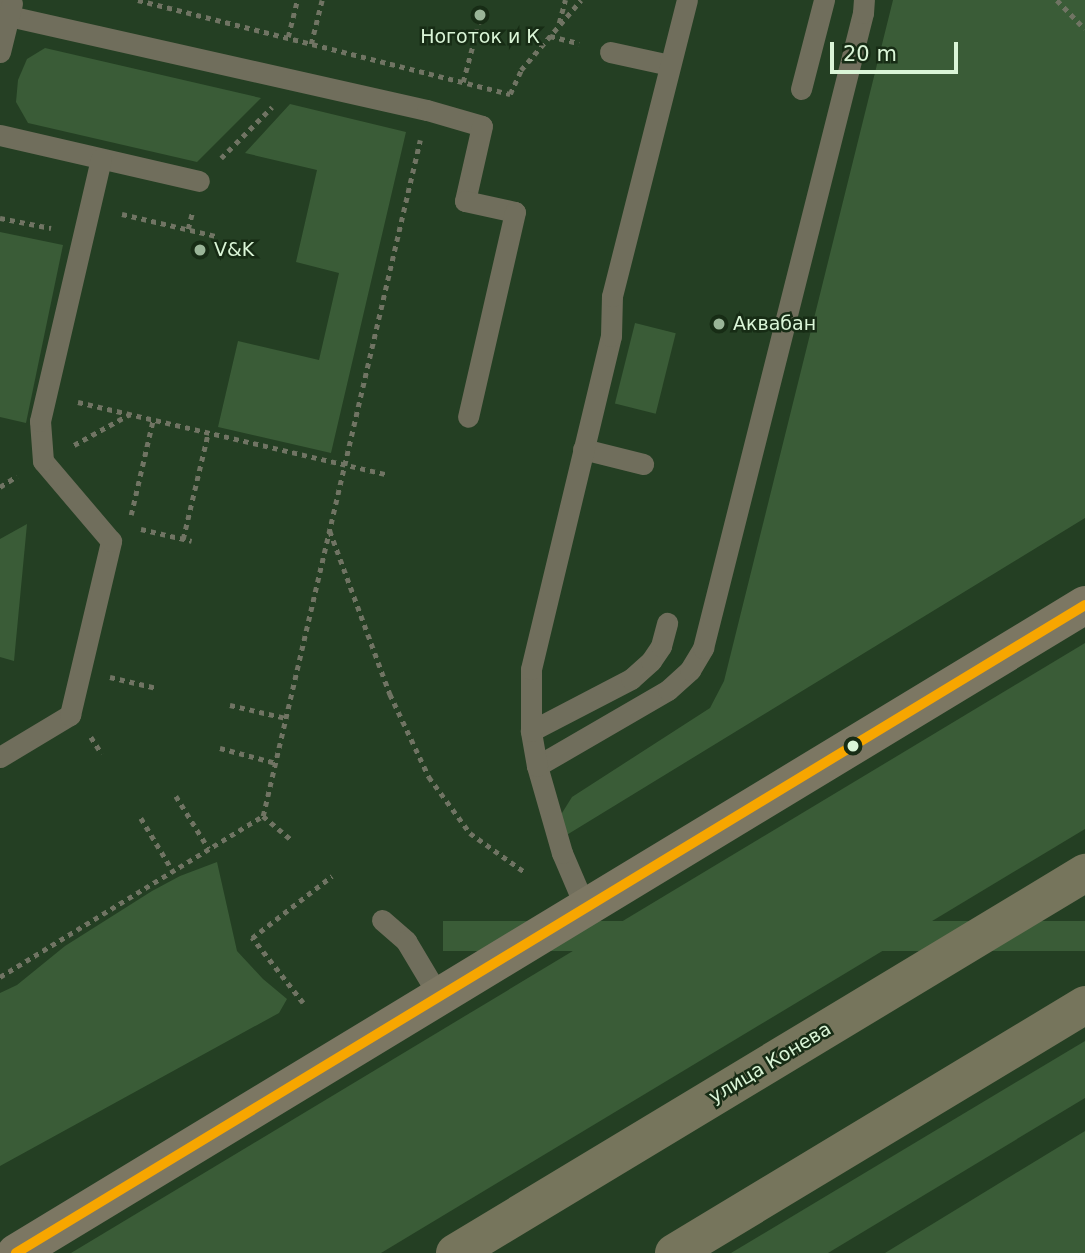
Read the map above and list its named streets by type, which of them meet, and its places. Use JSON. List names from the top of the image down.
{
  "streets": {
    "main road": ["улица Конева"]
  },
  "places": ["Ноготок и К", "V&K", "Аквабан"],
  "scale_bar": "20 m"
}
